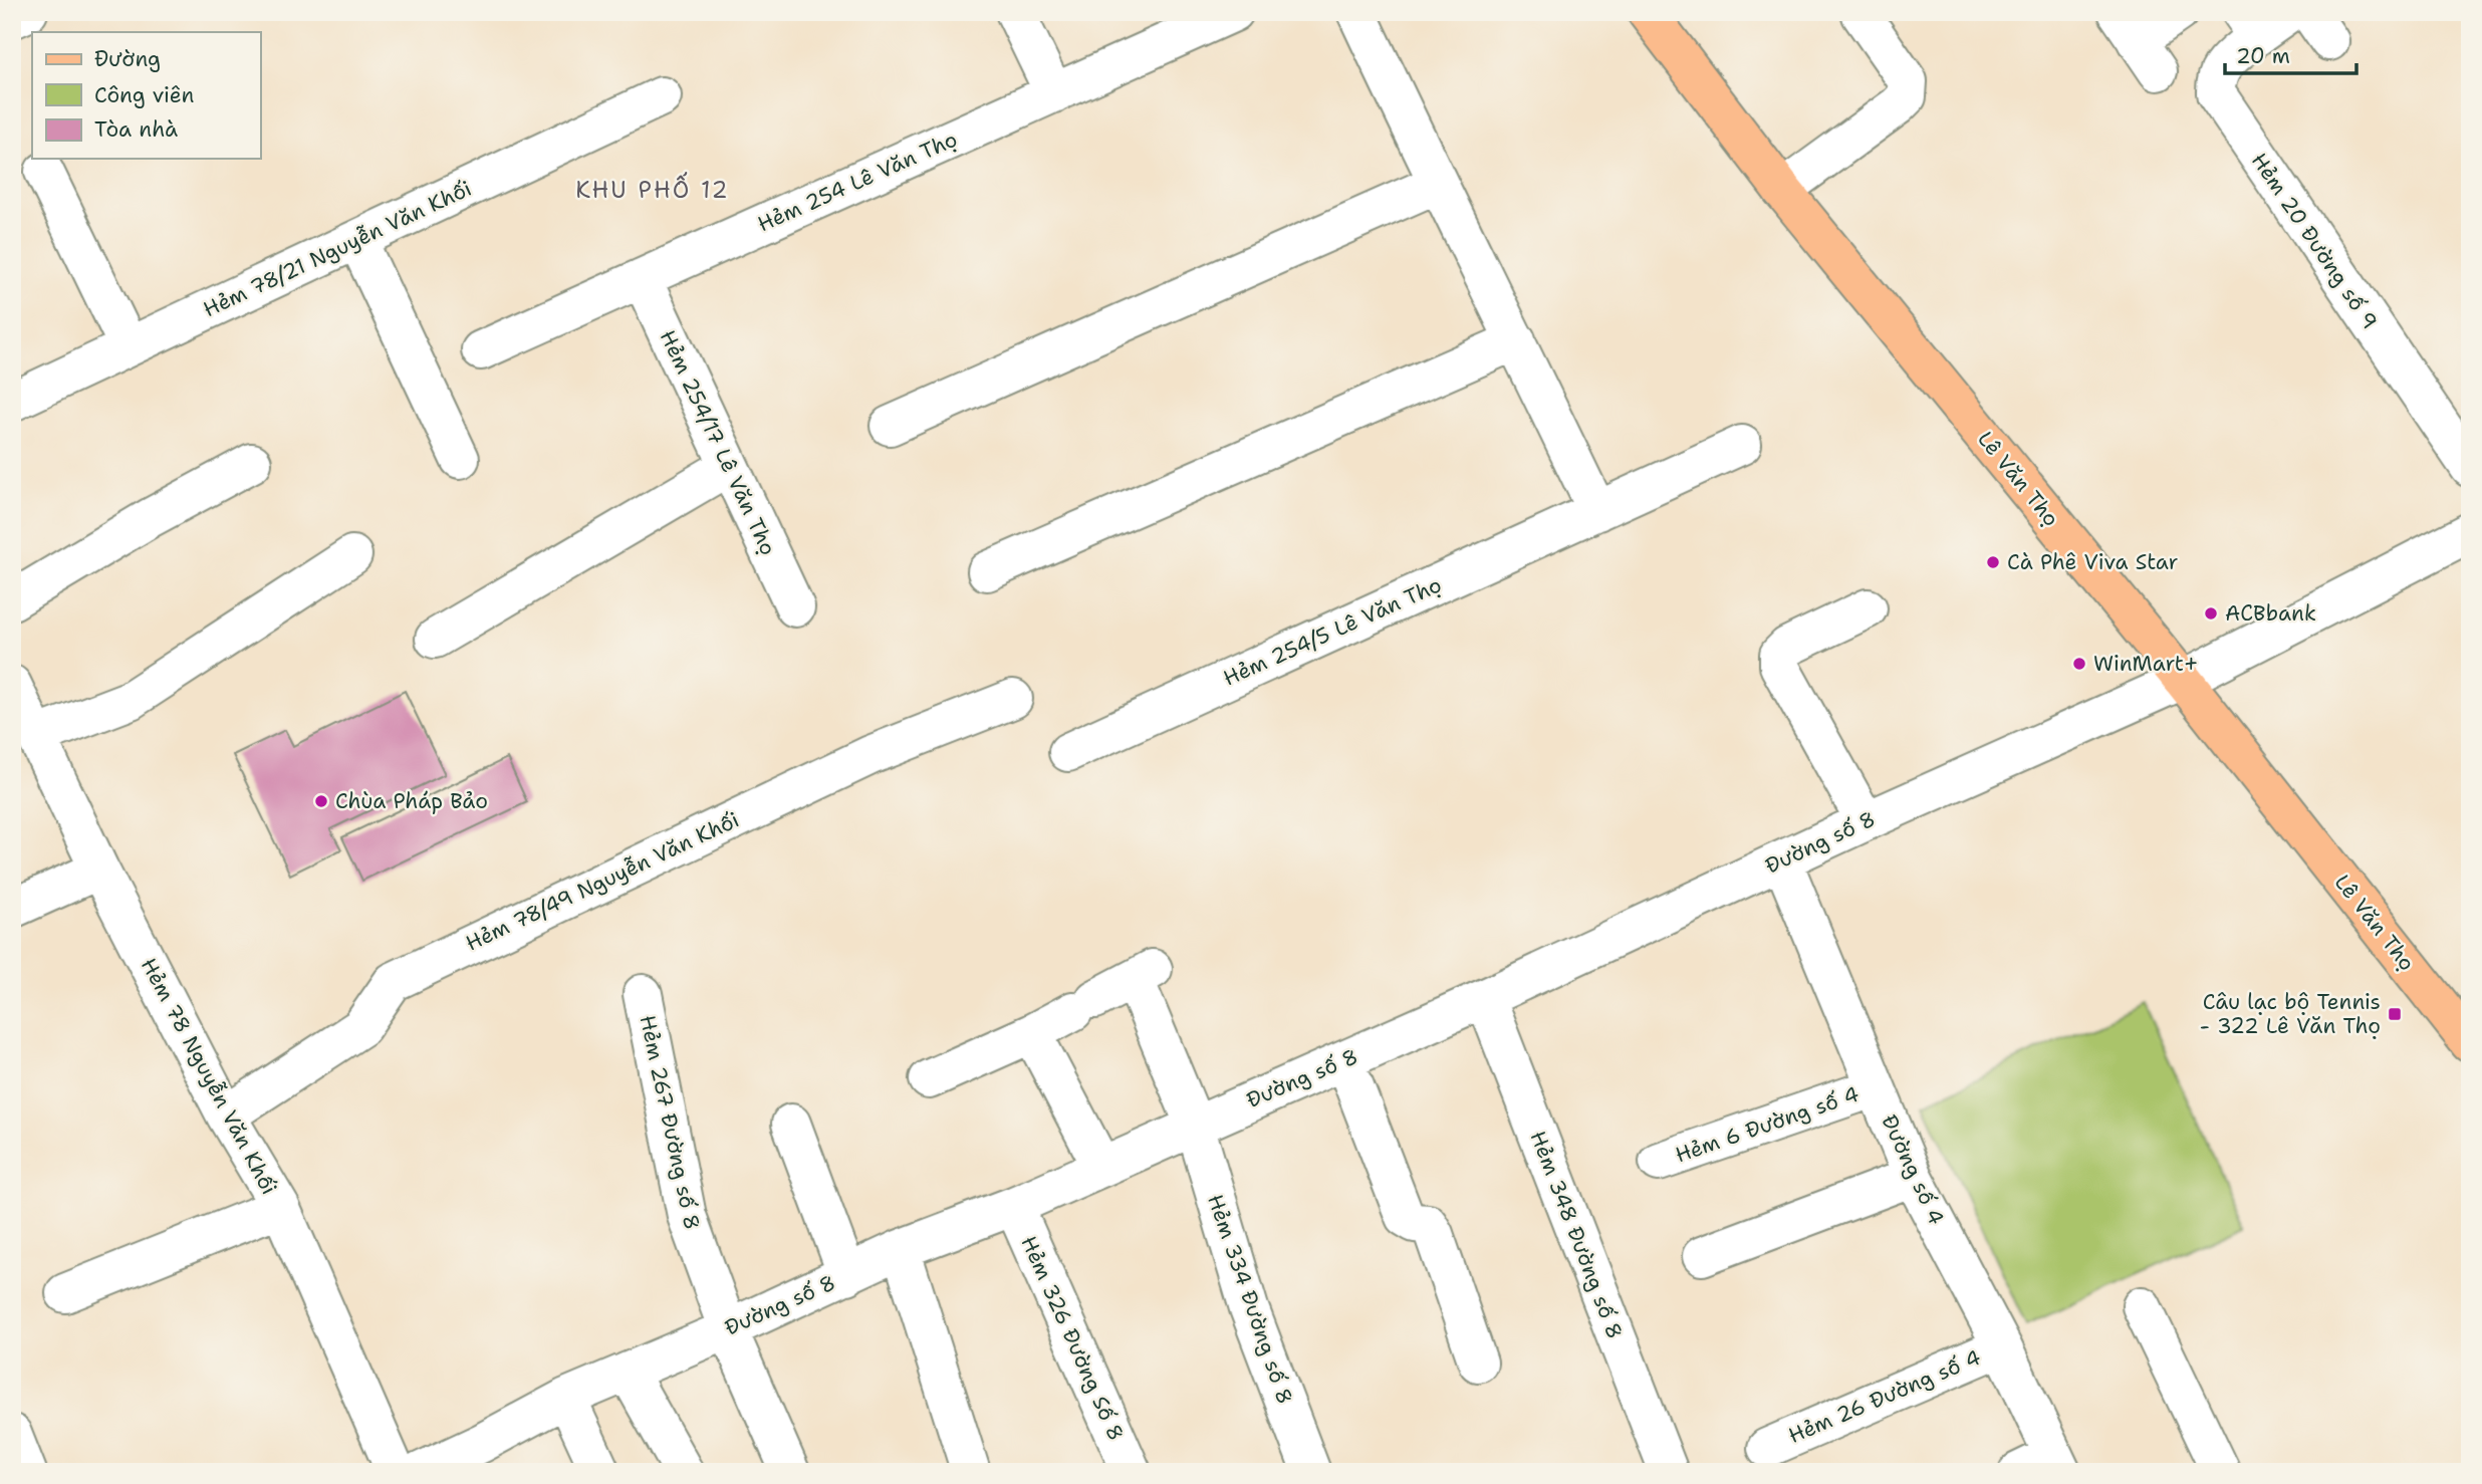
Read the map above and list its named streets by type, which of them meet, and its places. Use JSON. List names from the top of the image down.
{
  "streets": {
    "main road": ["Lê Văn Thọ"],
    "street": [
      "Hẻm 254 Lê Văn Thọ",
      "Hẻm 20 Đường số 9",
      "Hẻm 78/21 Nguyễn Văn Khối",
      "Hẻm 254/17 Lê Văn Thọ",
      "Hẻm 254/5 Lê Văn Thọ",
      "Đường số 8",
      "Hẻm 78/49 Nguyễn Văn Khối",
      "Hẻm 78 Nguyễn Văn Khối",
      "Hẻm 267 Đường số 8",
      "Hẻm 6 Đường số 4",
      "Đường số 4",
      "Hẻm 348 Đường số 8",
      "Hẻm 334 Đường số 8",
      "Hẻm 326 Đường Số 8",
      "Hẻm 26 Đường số 4"
    ]
  },
  "crossings": [
    ["Hẻm 254 Lê Văn Thọ", "Hẻm 254/17 Lê Văn Thọ"],
    ["Lê Văn Thọ", "Đường số 8"],
    ["Đường số 8", "Hẻm 267 Đường số 8"],
    ["Đường số 8", "Đường số 4"],
    ["Đường số 8", "Hẻm 348 Đường số 8"],
    ["Đường số 8", "Hẻm 334 Đường số 8"],
    ["Đường số 8", "Hẻm 326 Đường Số 8"],
    ["Hẻm 78/49 Nguyễn Văn Khối", "Hẻm 78 Nguyễn Văn Khối"],
    ["Hẻm 6 Đường số 4", "Đường số 4"],
    ["Đường số 4", "Hẻm 26 Đường số 4"]
  ],
  "districts": ["KHU PHỐ 12"],
  "places": {
    "other": [
      "Cà Phê Viva Star",
      "ACBbank",
      "WinMart+",
      "Chùa Pháp Bảo"
    ],
    "transit": ["Câu lạc bộ Tennis - 322 Lê Văn Thọ"]
  },
  "legend": ["Đường", "Công viên", "Tòa nhà"],
  "scale_bar": "20 m"
}
